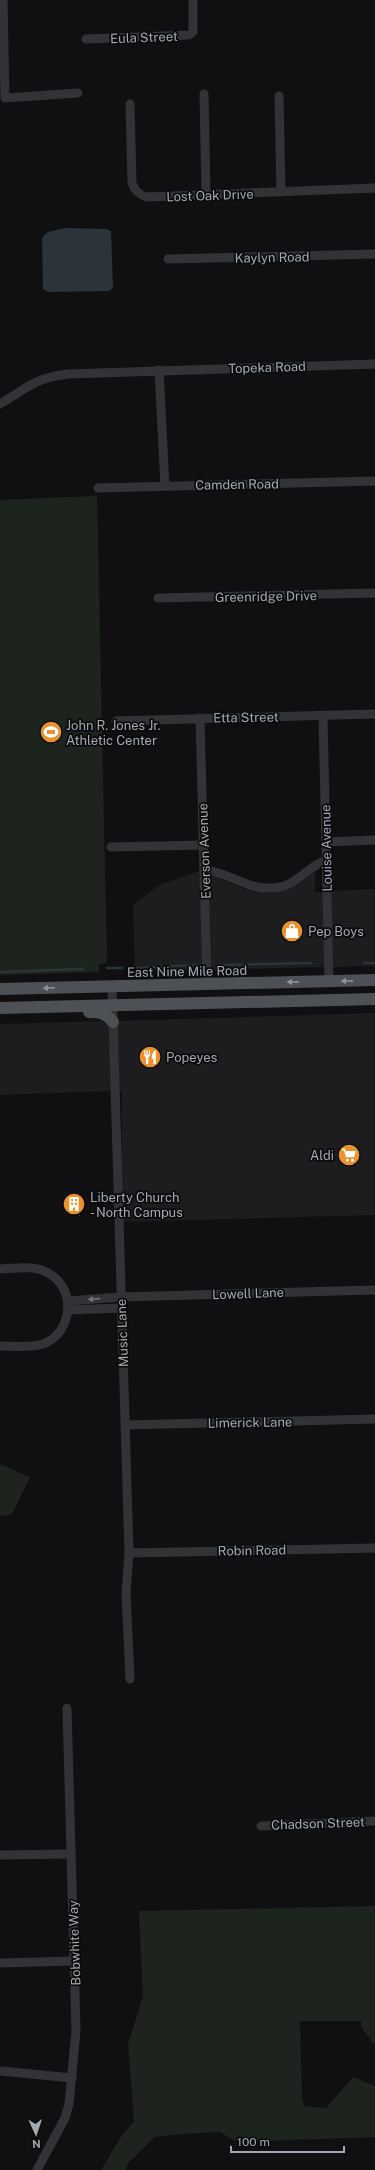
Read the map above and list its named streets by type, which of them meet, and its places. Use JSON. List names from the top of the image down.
{
  "streets": {
    "main road": ["East Nine Mile Road"],
    "street": [
      "Eula Street",
      "Lost Oak Drive",
      "Kaylyn Road",
      "Topeka Road",
      "Camden Road",
      "Greenridge Drive",
      "Etta Street",
      "Louise Avenue",
      "Everson Avenue",
      "Lowell Lane",
      "Music Lane",
      "Limerick Lane",
      "Robin Road",
      "Chadson Street",
      "Bobwhite Way"
    ]
  },
  "crossings": [
    ["Etta Street", "Louise Avenue"],
    ["Etta Street", "Everson Avenue"],
    ["Louise Avenue", "East Nine Mile Road"],
    ["Everson Avenue", "East Nine Mile Road"],
    ["East Nine Mile Road", "Music Lane"],
    ["Lowell Lane", "Music Lane"],
    ["Music Lane", "Limerick Lane"],
    ["Music Lane", "Robin Road"]
  ],
  "places": {
    "sports": ["John R. Jones Jr. Athletic Center"],
    "shop": ["Pep Boys"],
    "restaurant": ["Popeyes"],
    "supermarket": ["Aldi"],
    "building": ["Liberty Church - North Campus"]
  },
  "scale_bar": "100 m",
  "north": "bottom"
}
